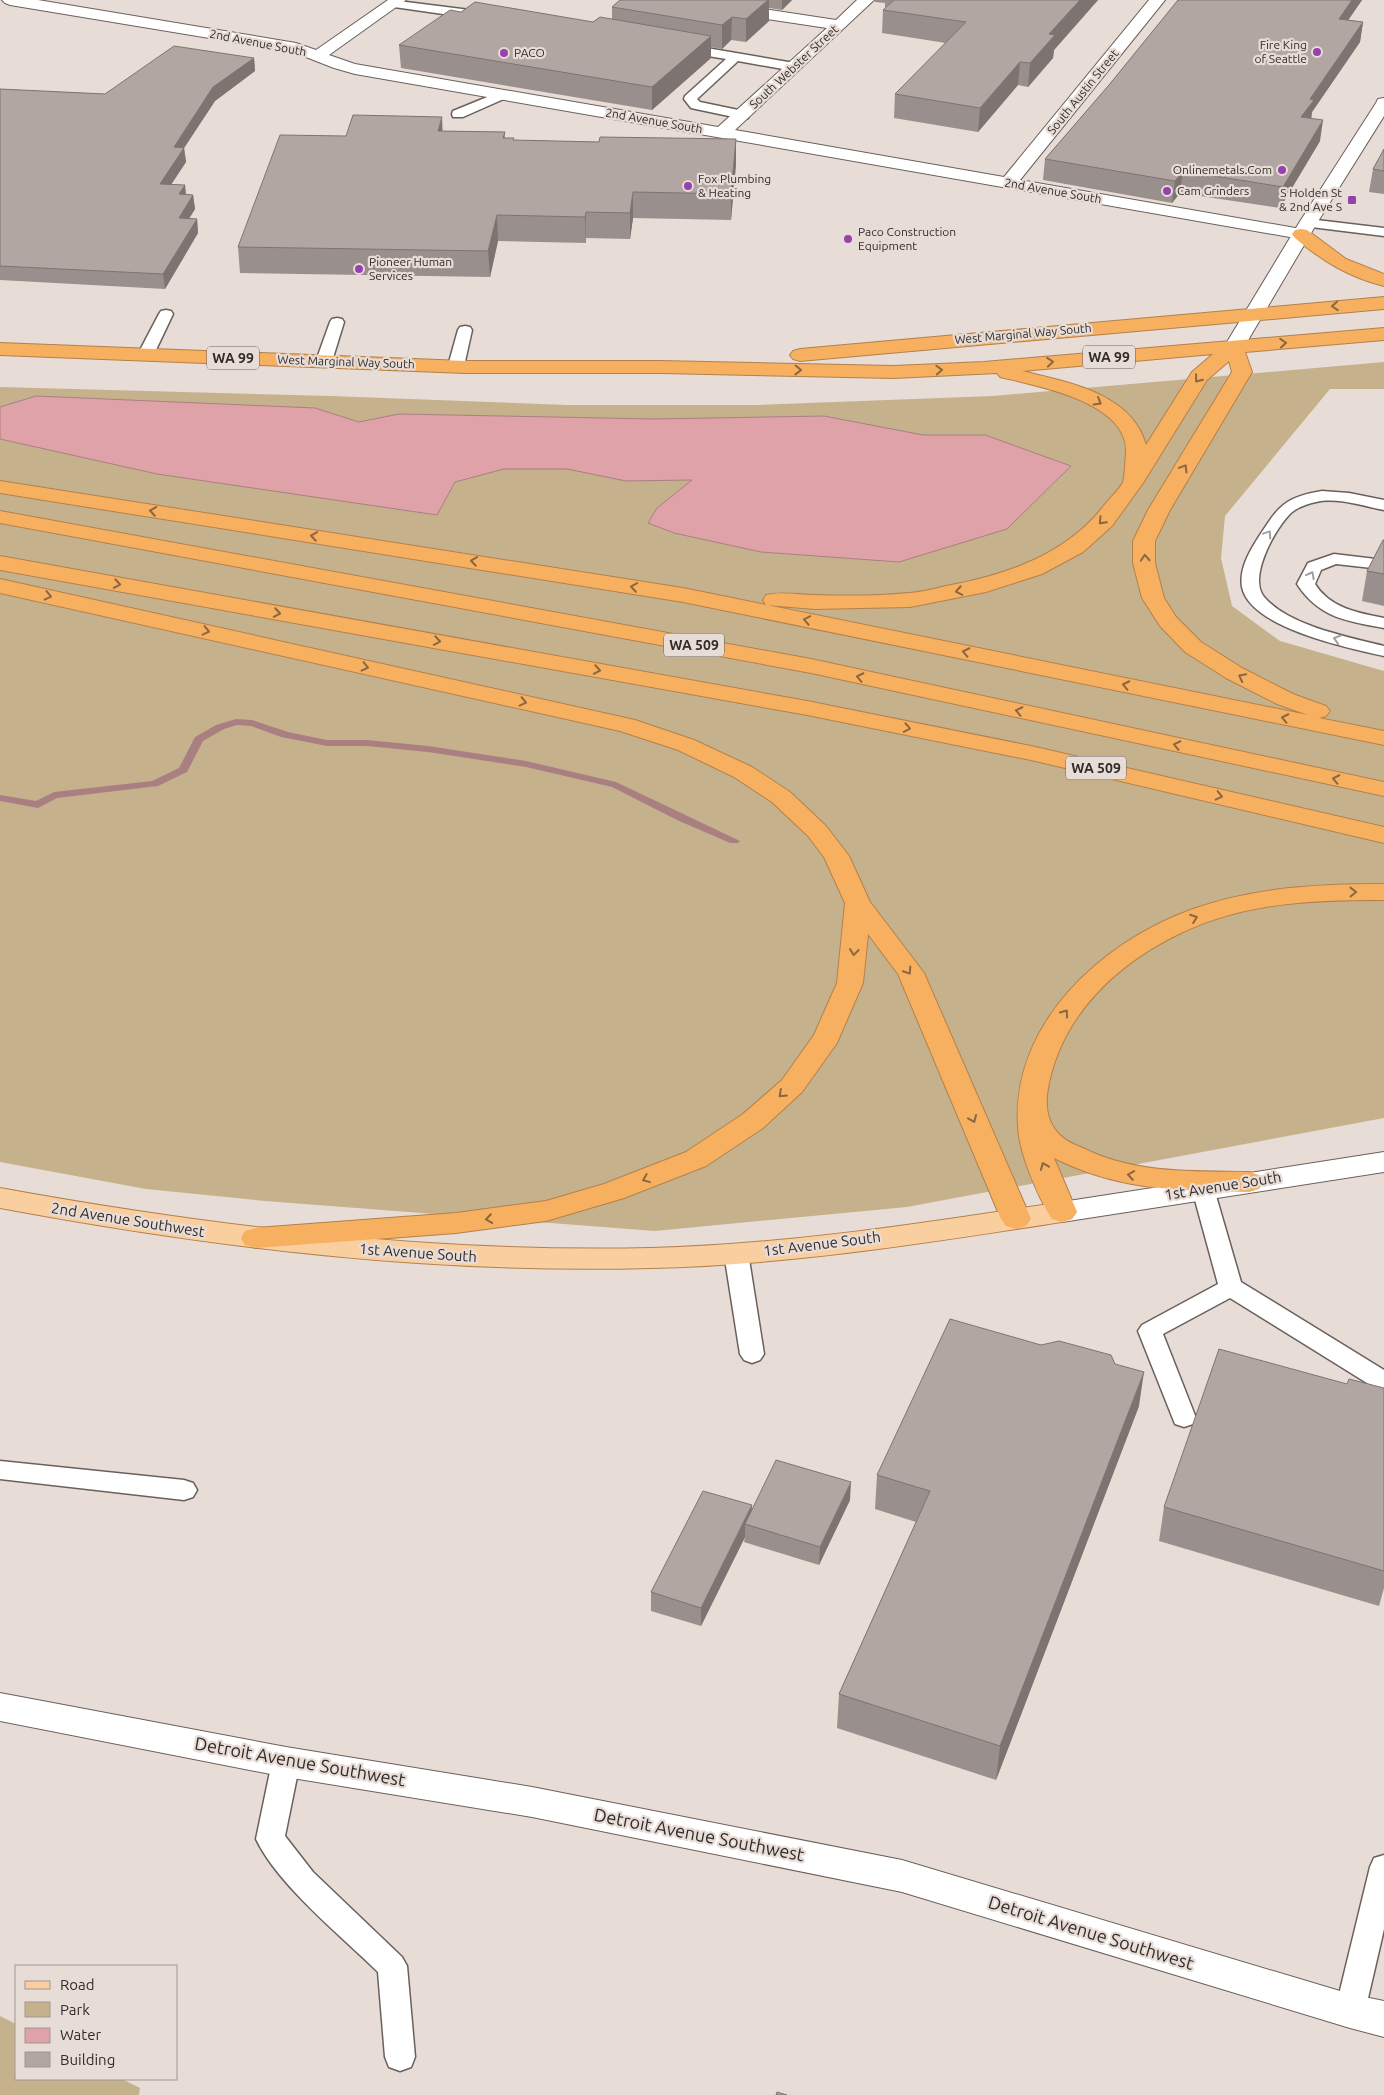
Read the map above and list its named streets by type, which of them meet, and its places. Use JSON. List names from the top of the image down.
{
  "streets": {
    "highway": ["West Marginal Way South", "WA 99", "WA 509"],
    "main road": ["1st Avenue South", "2nd Avenue Southwest"],
    "street": [
      "2nd Avenue South",
      "South Webster Street",
      "South Austin Street",
      "Detroit Avenue Southwest"
    ]
  },
  "crossings": [
    ["2nd Avenue South", "South Webster Street"],
    ["2nd Avenue South", "South Austin Street"],
    ["West Marginal Way South", "WA 99"],
    ["1st Avenue South", "2nd Avenue Southwest"]
  ],
  "places": {
    "other": [
      "Fire King of Seattle",
      "PACO",
      "Onlinemetals.Com",
      "Fox Plumbing & Heating",
      "Cam Grinders",
      "Paco Construction Equipment",
      "Pioneer Human Services"
    ],
    "transit": ["S Holden St & 2nd Ave S"]
  },
  "legend": [
    "Road",
    "Park",
    "Water",
    "Building"
  ]
}
